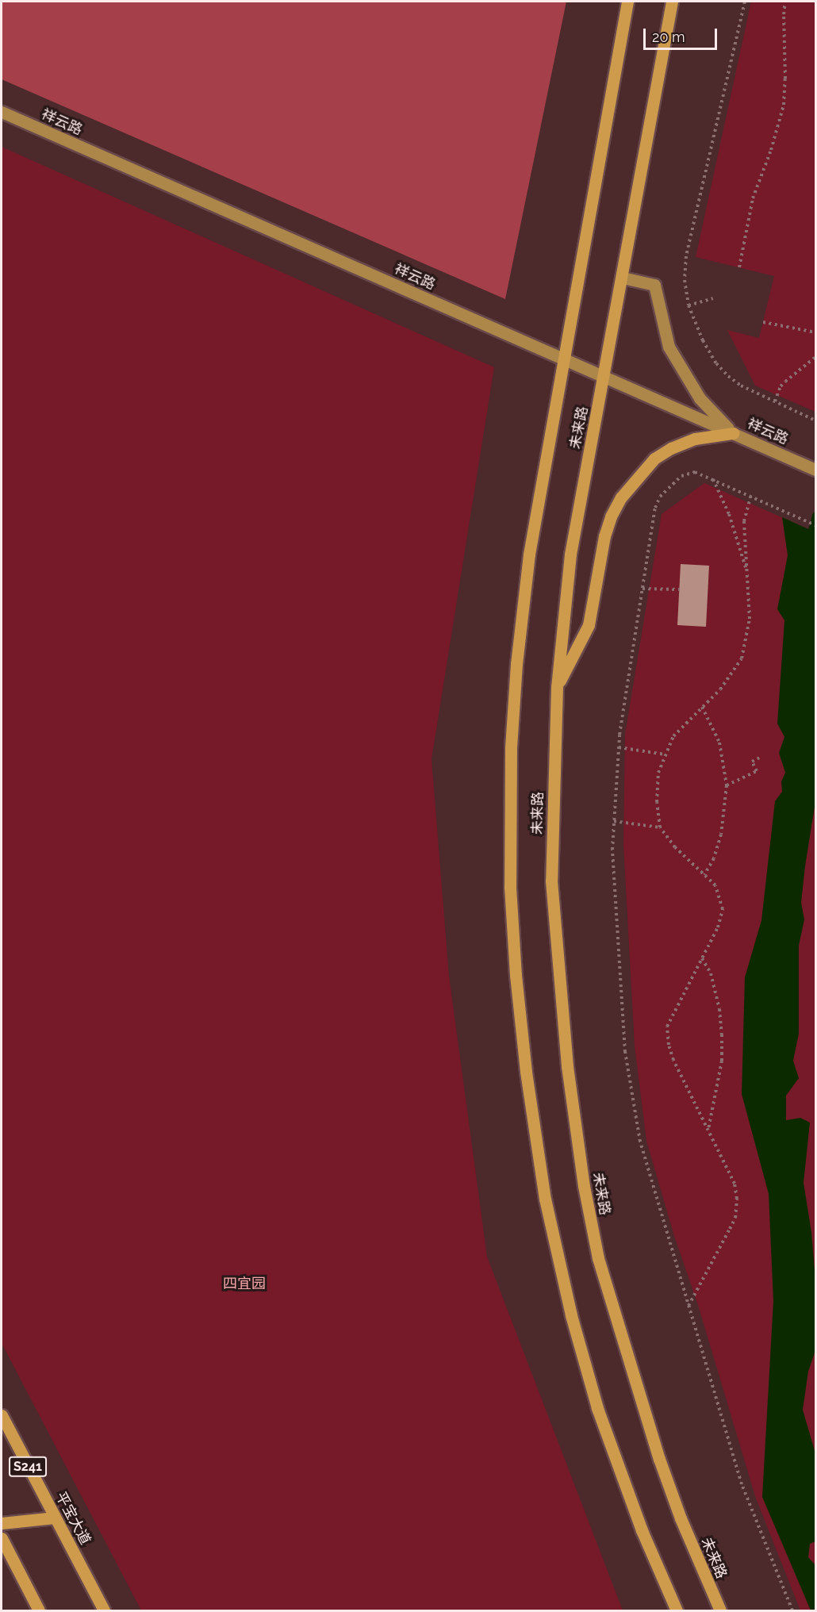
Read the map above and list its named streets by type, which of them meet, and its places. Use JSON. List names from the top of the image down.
{
  "streets": {
    "main road": [
      "祥云路",
      "未来路",
      "S241",
      "平宝大道"
    ]
  },
  "crossings": [
    ["祥云路", "未来路"]
  ],
  "parks": ["四宜园"],
  "scale_bar": "20 m"
}
